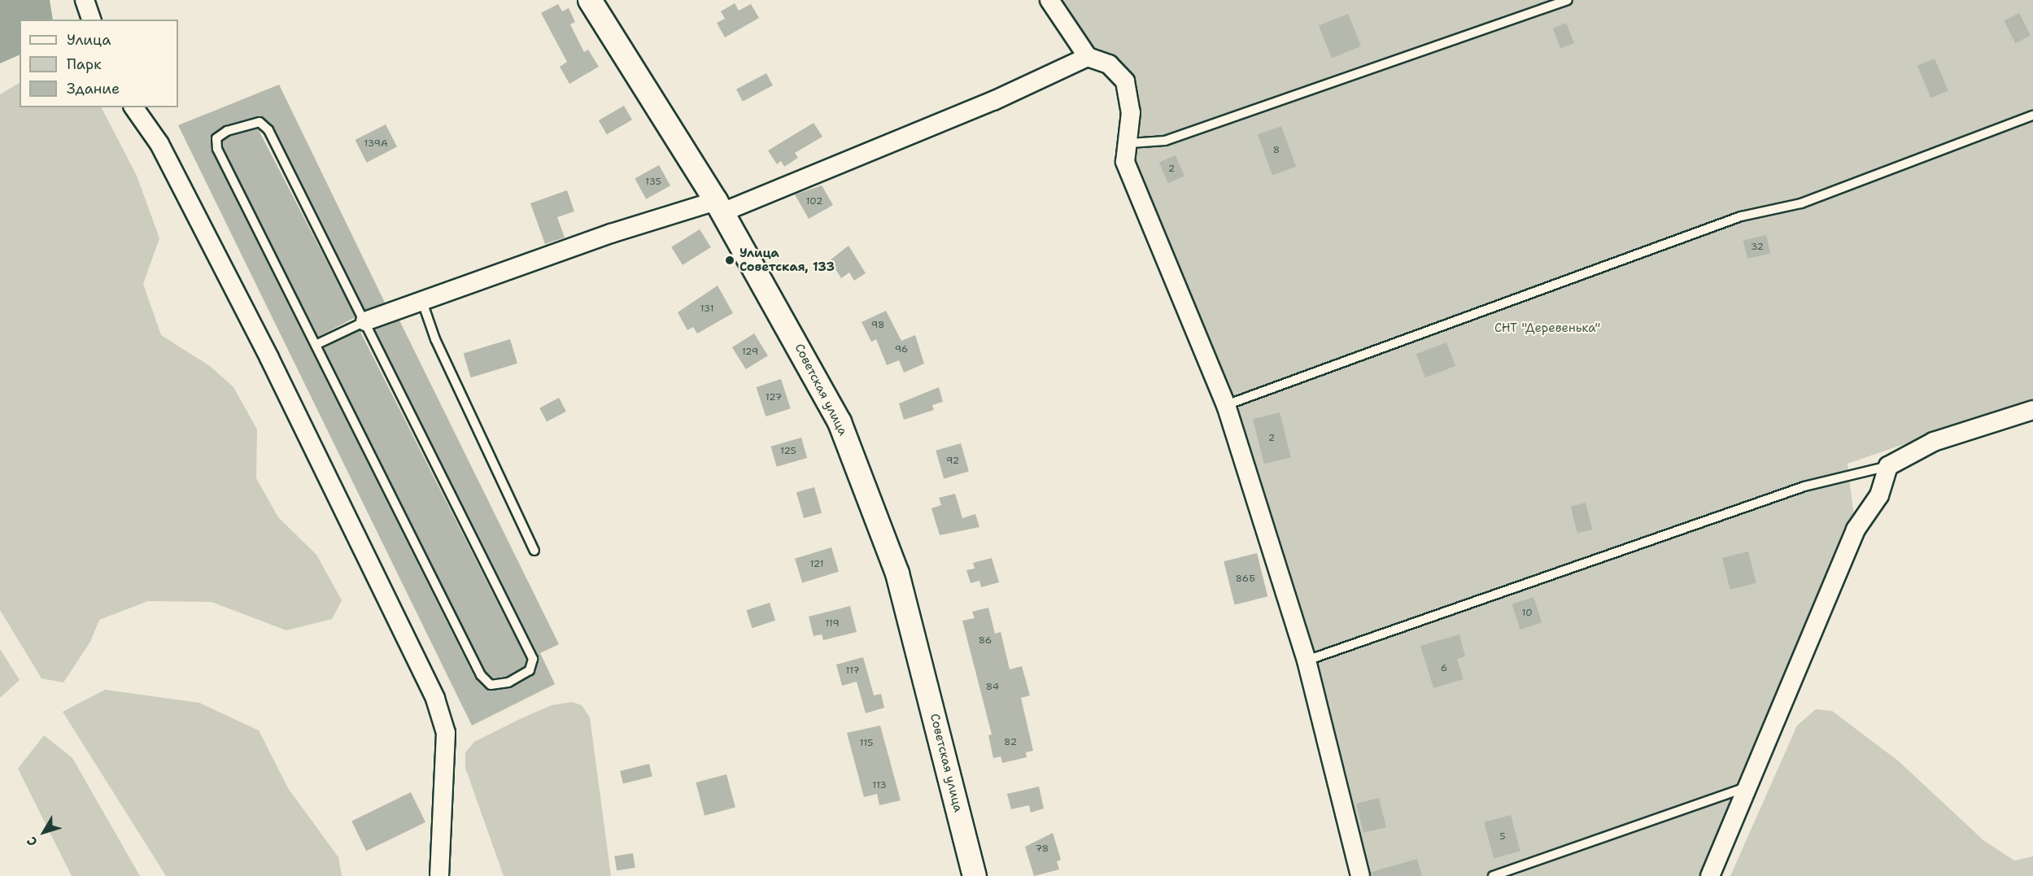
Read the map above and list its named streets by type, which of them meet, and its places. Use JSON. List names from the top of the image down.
{
  "streets": {
    "street": ["Советская улица"]
  },
  "parks": ["СНТ \"Деревенька\""],
  "places": ["Улица Советская, 133"],
  "house_numbers": [
    "139А",
    "8",
    "2",
    "135",
    "102",
    "32",
    "131",
    "98",
    "96",
    "129",
    "127",
    "2",
    "125",
    "92",
    "121",
    "86Б",
    "10",
    "119",
    "86",
    "6",
    "117",
    "84",
    "82",
    "115",
    "113",
    "5",
    "78"
  ],
  "legend": ["Улица", "Парк", "Здание"],
  "north": "bottom left"
}
